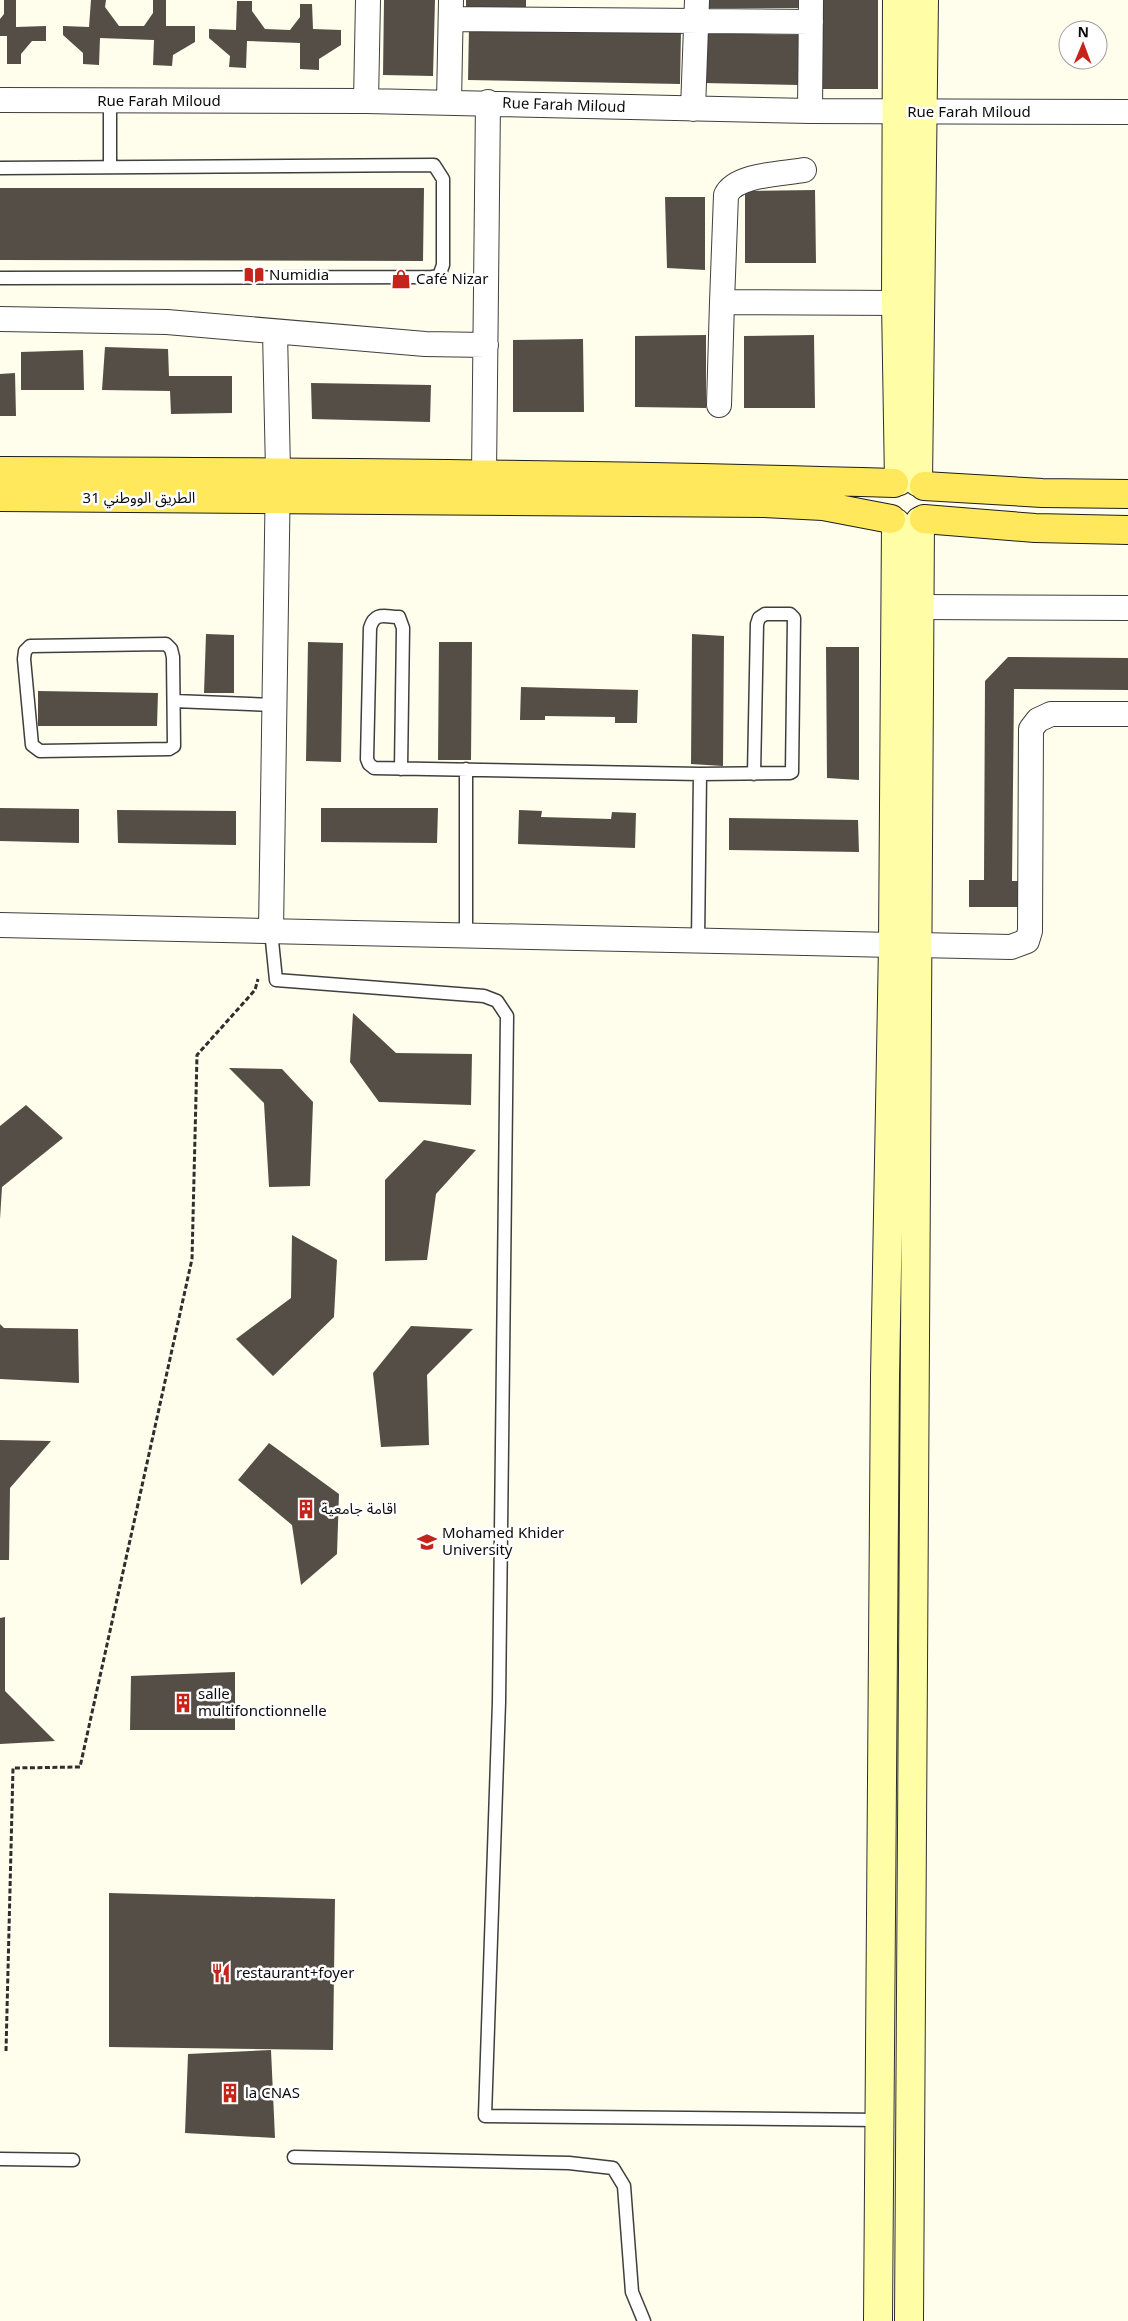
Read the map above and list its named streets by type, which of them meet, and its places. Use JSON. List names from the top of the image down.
{
  "streets": {
    "main road": ["الطريق الووطني 31"],
    "street": ["Rue Farah Miloud"]
  },
  "places": {
    "library": ["Numidia"],
    "shop": ["Café Nizar"],
    "building": ["اقامة جامعية", "salle multifonctionnelle", "la CNAS"],
    "school or university": ["Mohamed Khider University"],
    "restaurant": ["restaurant+foyer"]
  },
  "north": "top"
}
